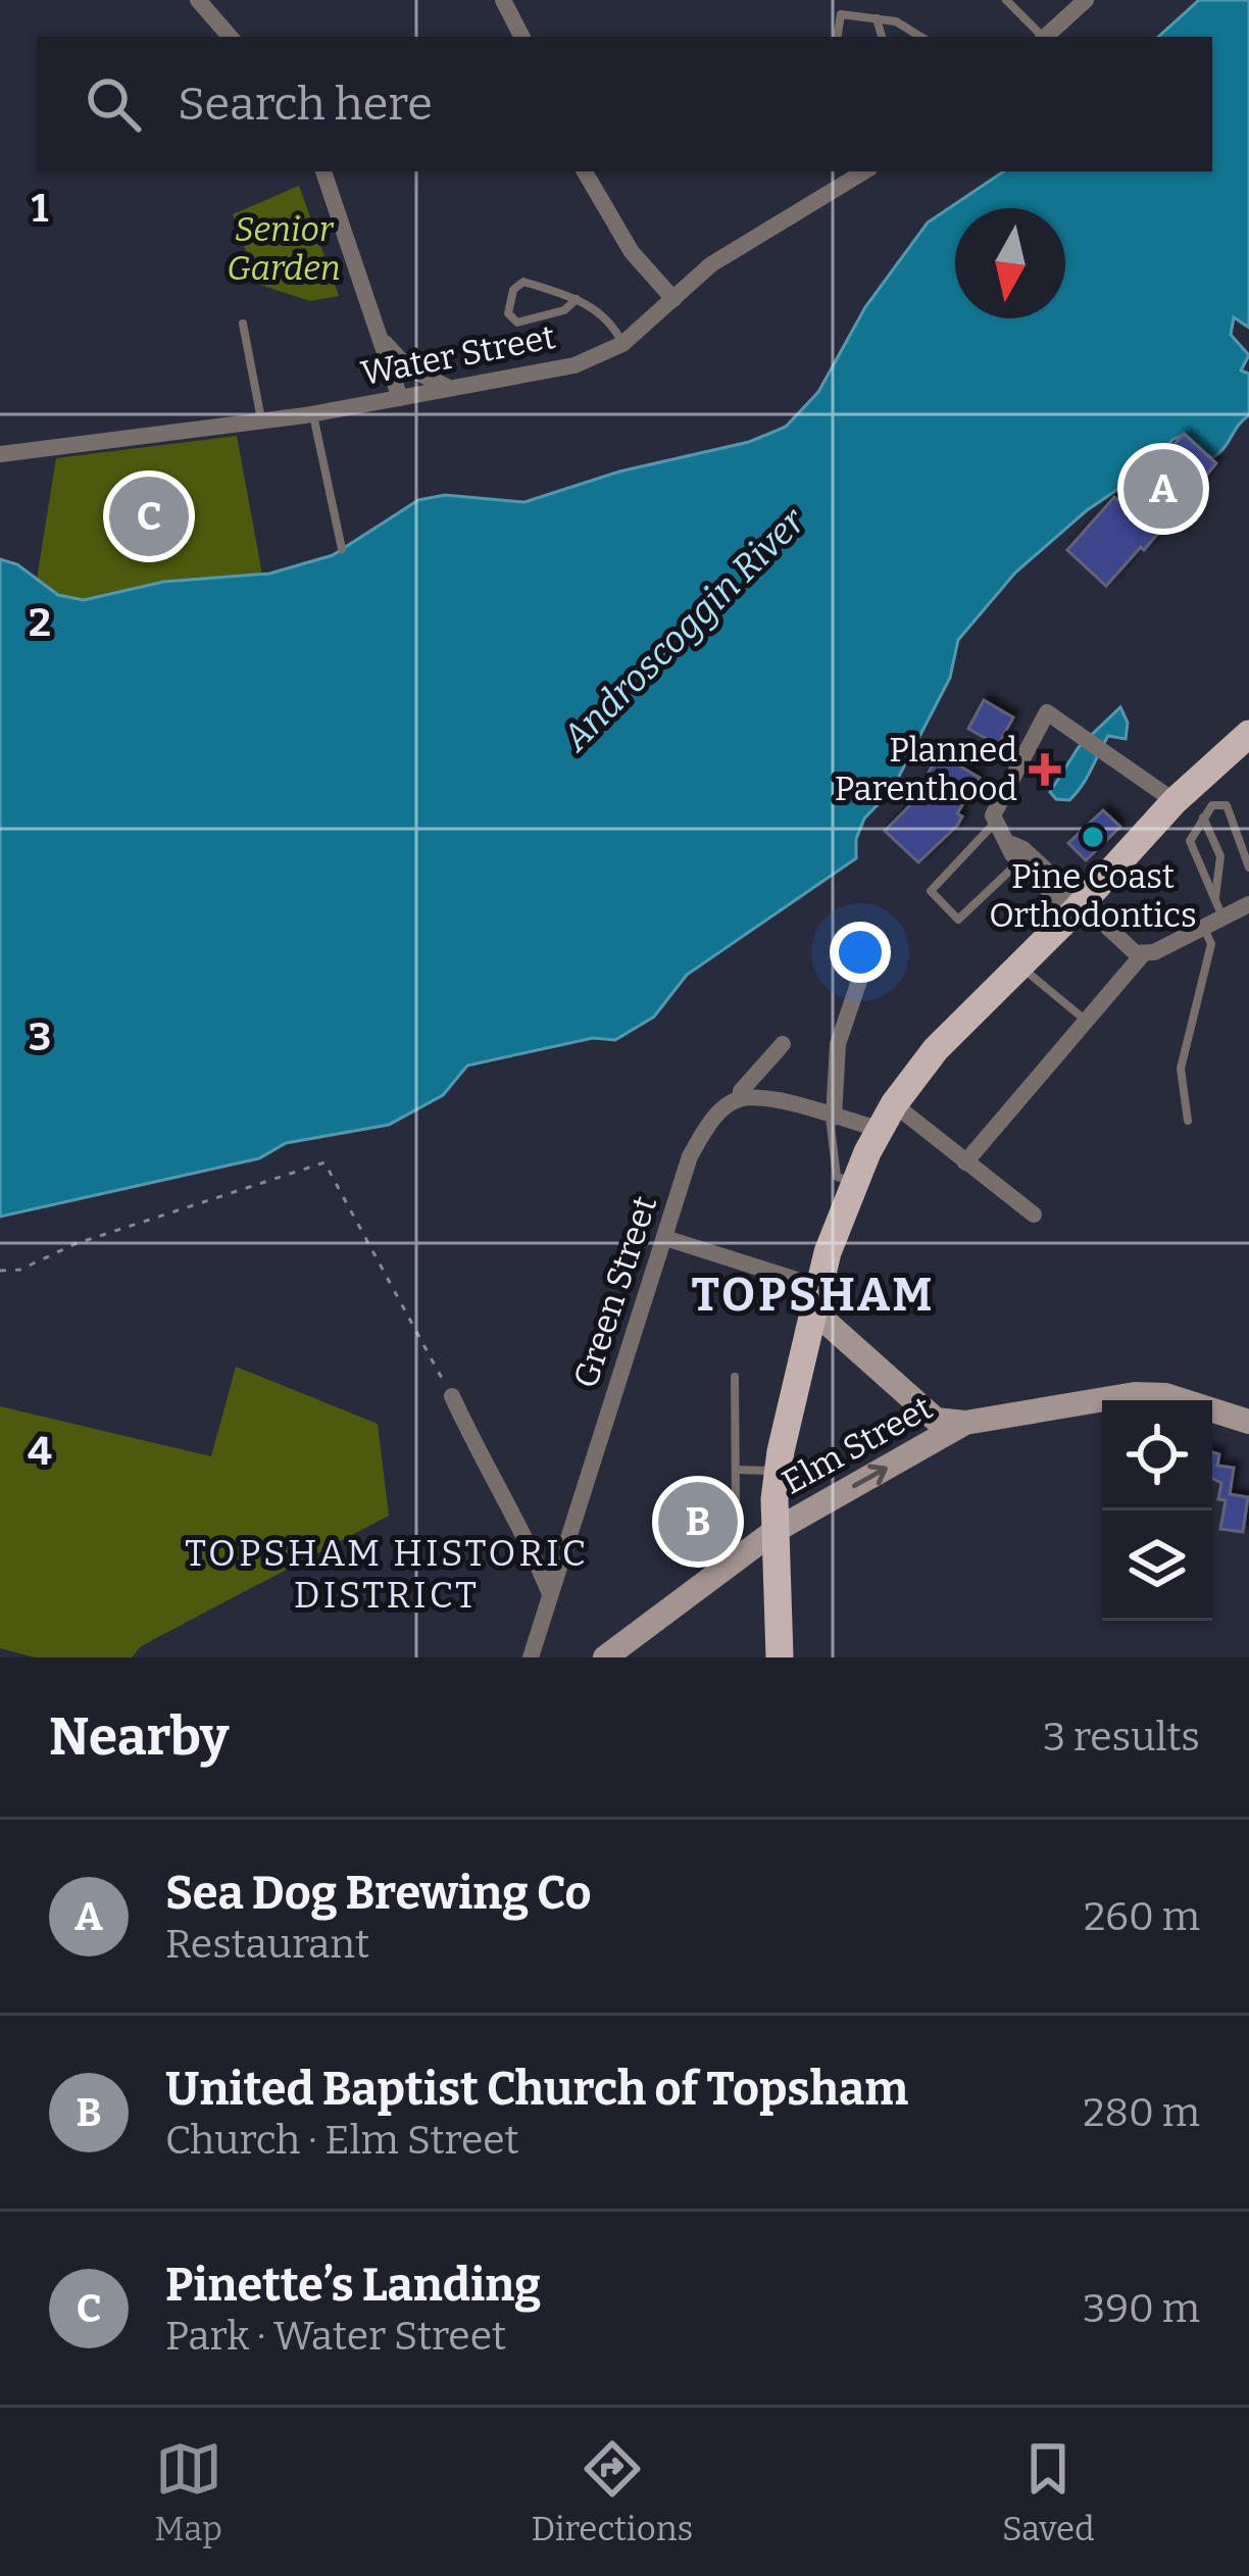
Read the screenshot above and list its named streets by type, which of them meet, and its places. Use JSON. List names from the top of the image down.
{
  "streets": {
    "street": ["Water Street", "Green Street", "Elm Street"]
  },
  "one_way": ["Elm Street"],
  "districts": ["TOPSHAM", "TOPSHAM HISTORIC DISTRICT"],
  "water": ["Androscoggin River"],
  "parks": ["Senior Garden"],
  "places": {
    "health": ["Planned Parenthood"],
    "other": ["Pine Coast Orthodontics"]
  },
  "north": "bottom",
  "page": {
    "search": "Search here",
    "pins": ["A", "C", "B"],
    "heading": ["Nearby", "3 results"],
    "list": [
      {
        "mark": "A",
        "name": "Sea Dog Brewing Co",
        "note": "Restaurant",
        "value": "260 m"
      },
      {
        "mark": "B",
        "name": "United Baptist Church of Topsham",
        "note": "Church · Elm Street",
        "value": "280 m"
      },
      {
        "mark": "C",
        "name": "Pinette’s Landing",
        "note": "Park · Water Street",
        "value": "390 m"
      }
    ],
    "nav": ["Map", "Directions", "Saved"]
  },
  "grid": {
    "rows": [
      "1",
      "2",
      "3",
      "4"
    ]
  }
}
